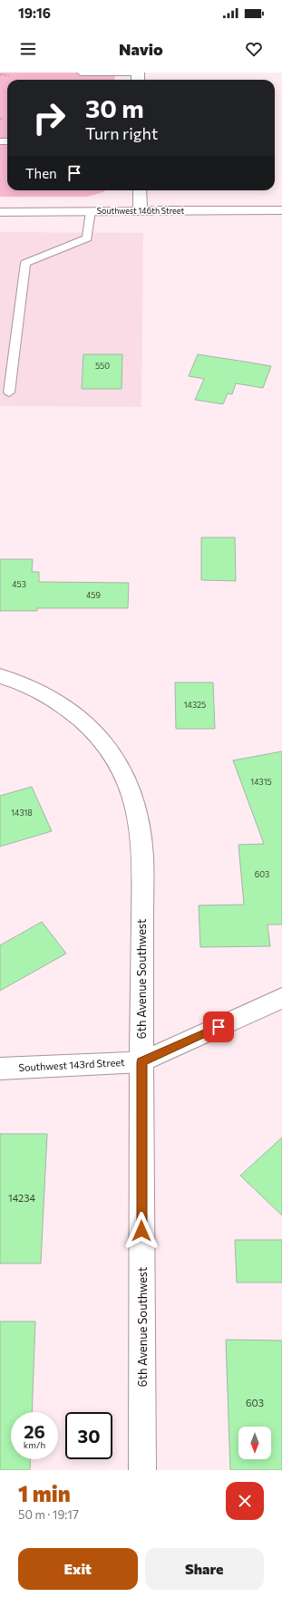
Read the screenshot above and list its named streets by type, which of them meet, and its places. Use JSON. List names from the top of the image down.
{
  "streets": {
    "street": ["Southwest 146th Street", "6th Avenue Southwest", "Southwest 143rd Street"]
  },
  "crossings": [
    ["6th Avenue Southwest", "Southwest 143rd Street"]
  ],
  "house_numbers": [
    "550",
    "453",
    "459",
    "14325",
    "14315",
    "14318",
    "603",
    "14234",
    "603"
  ],
  "north": "bottom",
  "page": {
    "status": "19:16",
    "header": "Navio",
    "turn": ["30 m", "Turn right"],
    "then": "Then",
    "speed": "26 km/h",
    "limit": "30",
    "heading": ["1 min", "50 m · 19:17"],
    "buttons": ["Exit", "Share"]
  }
}
